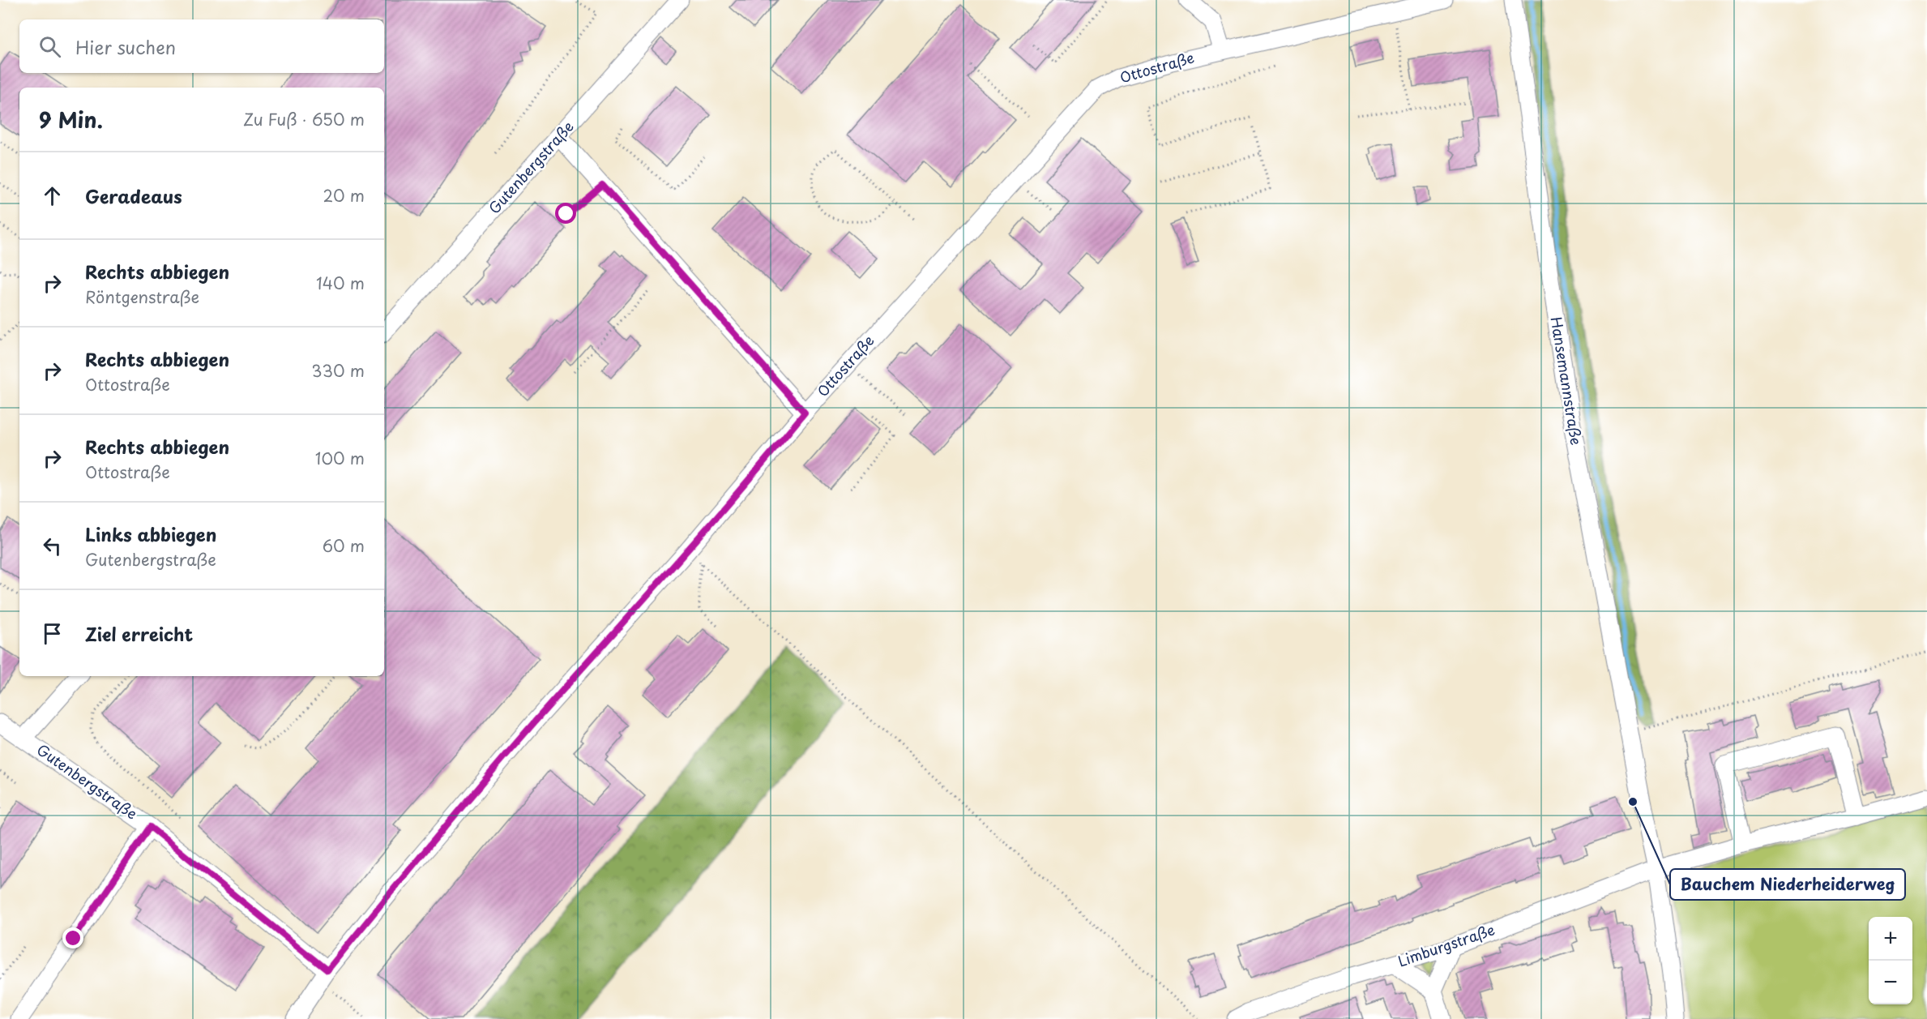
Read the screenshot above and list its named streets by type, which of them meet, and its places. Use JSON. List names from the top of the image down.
{
  "streets": {
    "street": [
      "Ottostraße",
      "Gutenbergstraße",
      "Hansemannstraße",
      "Limburgstraße"
    ]
  },
  "crossings": [
    ["Hansemannstraße", "Limburgstraße"]
  ],
  "places": ["Bauchem Niederheiderweg"],
  "page": {
    "search": "Hier suchen",
    "heading": ["9 Min.", "Zu Fuß · 650 m"],
    "list": [
      ["Geradeaus", "20 m"],
      ["Rechts abbiegen", "Röntgenstraße", "140 m"],
      ["Rechts abbiegen", "Ottostraße", "330 m"],
      ["Rechts abbiegen", "Ottostraße", "100 m"],
      ["Links abbiegen", "Gutenbergstraße", "60 m"],
      "Ziel erreicht"
    ],
    "map_buttons": ["+", "−"]
  }
}
